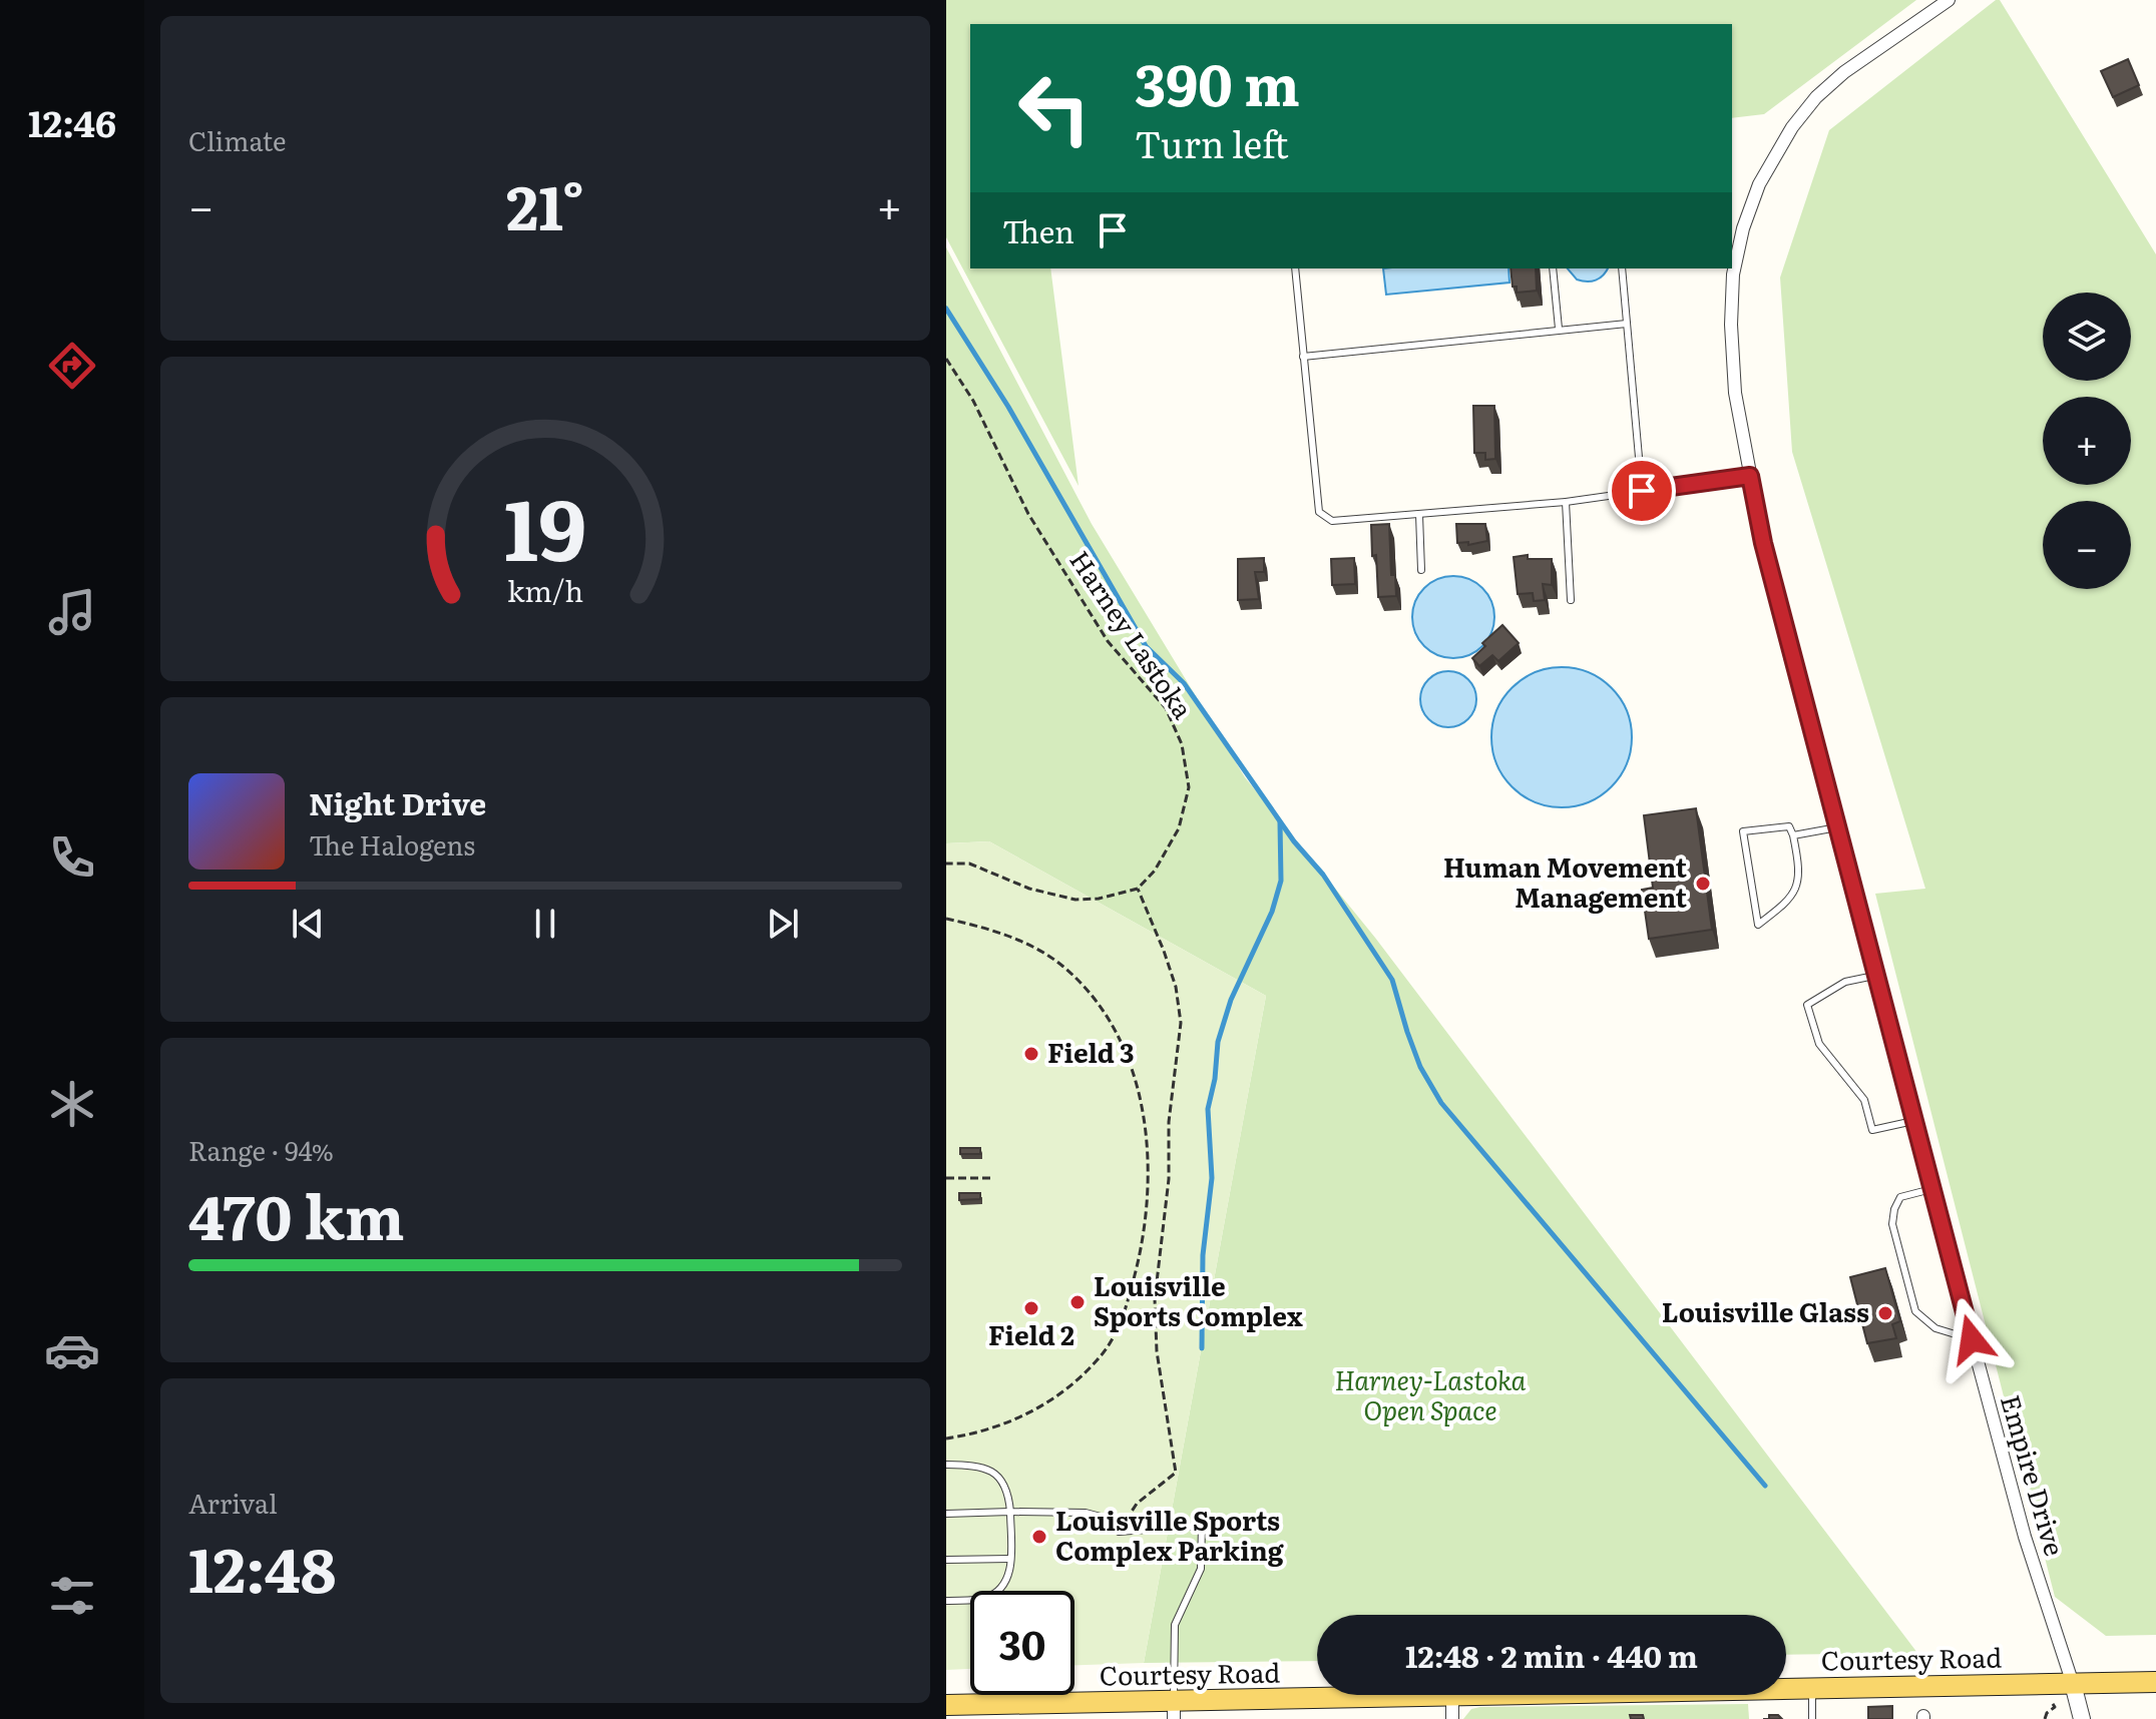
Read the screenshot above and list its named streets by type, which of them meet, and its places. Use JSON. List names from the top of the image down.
{
  "streets": {
    "main road": ["Courtesy Road"],
    "street": ["Empire Drive"],
    "path": ["Harney Lastoka"]
  },
  "crossings": [
    ["Empire Drive", "Courtesy Road"]
  ],
  "parks": ["Harney-Lastoka Open Space"],
  "places": [
    "Human Movement Management",
    "Field 3",
    "Louisville Sports Complex",
    "Field 2",
    "Louisville Glass",
    "Louisville Sports Complex Parking"
  ],
  "page": {
    "tabs": "12:46",
    "tile": [
      "Climate",
      ["Range · 94%", "470 km"],
      ["Arrival", "12:48"]
    ],
    "turn": ["390 m", "Turn left"],
    "heat": ["−", "21°", "+"],
    "then": "Then",
    "map_buttons": ["+", "−"],
    "song": ["Night Drive", "The Halogens"],
    "limit": "30",
    "trip": "12:48 · 2 min · 440 m",
    "gauge": ["19", "km/h"]
  }
}
